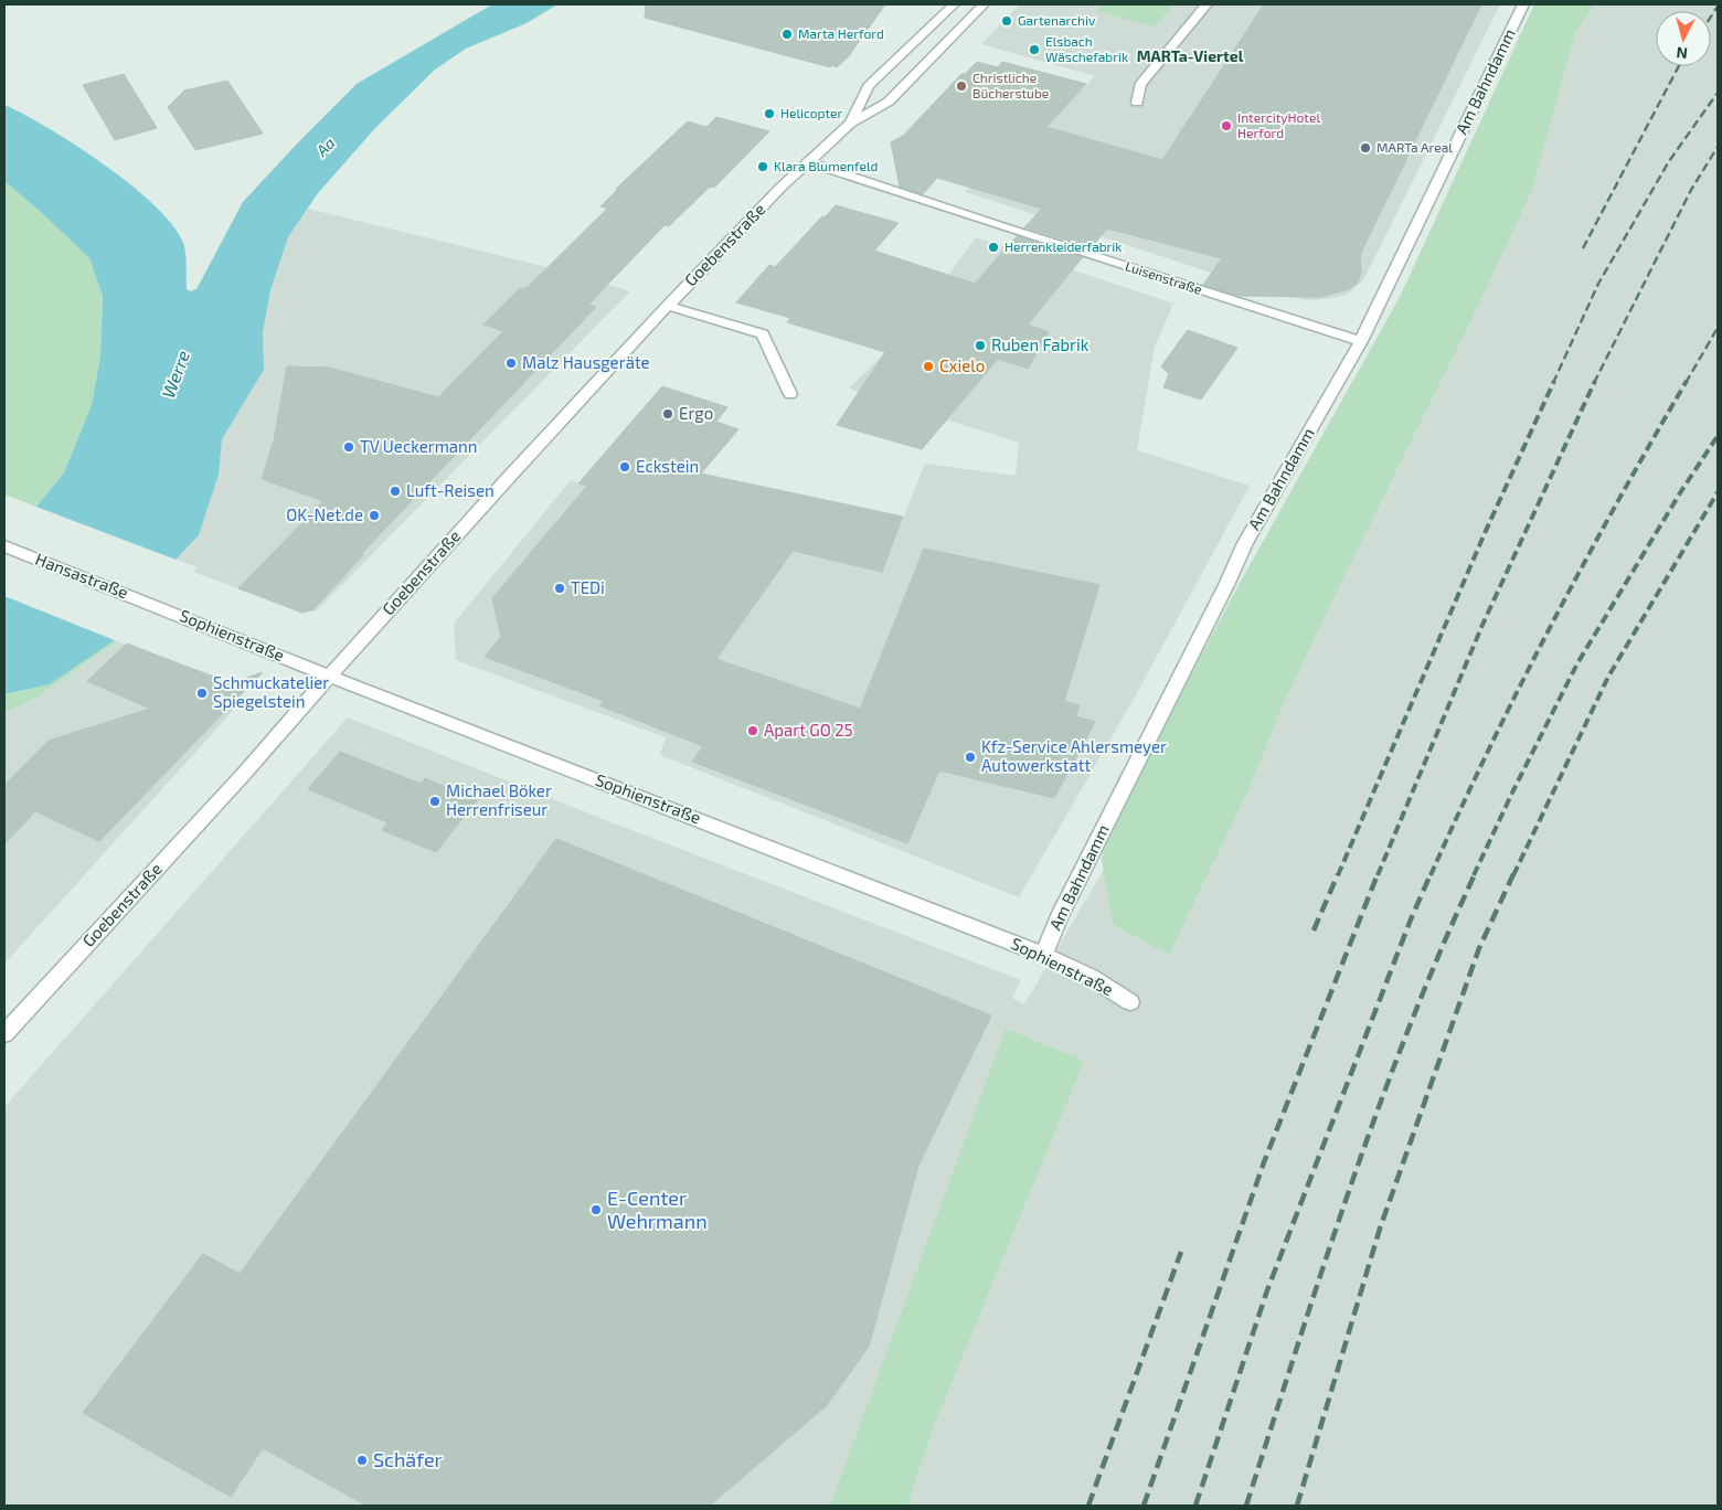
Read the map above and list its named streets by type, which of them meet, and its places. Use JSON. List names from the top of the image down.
{
  "streets": {
    "street": [
      "Am Bahndamm",
      "Goebenstraße",
      "Luisenstraße",
      "Hansastraße",
      "Sophienstraße"
    ]
  },
  "crossings": [
    ["Am Bahndamm", "Luisenstraße"],
    ["Am Bahndamm", "Sophienstraße"],
    ["Goebenstraße", "Luisenstraße"],
    ["Goebenstraße", "Sophienstraße"],
    ["Hansastraße", "Sophienstraße"]
  ],
  "districts": ["MARTa-Viertel"],
  "water": ["Aa", "Werre"],
  "places": [
    "Gartenarchiv",
    "Marta Herford",
    "Elsbach Wäschefabrik",
    "Christliche Bücherstube",
    "Helicopter",
    "IntercityHotel Herford",
    "MARTa Areal",
    "Klara Blumenfeld",
    "Herrenkleiderfabrik",
    "Ruben Fabrik",
    "Malz Hausgeräte",
    "Cxielo",
    "Ergo",
    "TV Ueckermann",
    "Eckstein",
    "Luft-Reisen",
    "OK-Net.de",
    "TEDi",
    "Schmuckatelier Spiegelstein",
    "Apart GO 25",
    "Kfz-Service Ahlersmeyer Autowerkstatt",
    "Michael Böker Herrenfriseur",
    "E-Center Wehrmann",
    "Schäfer"
  ],
  "north": "bottom"
}
